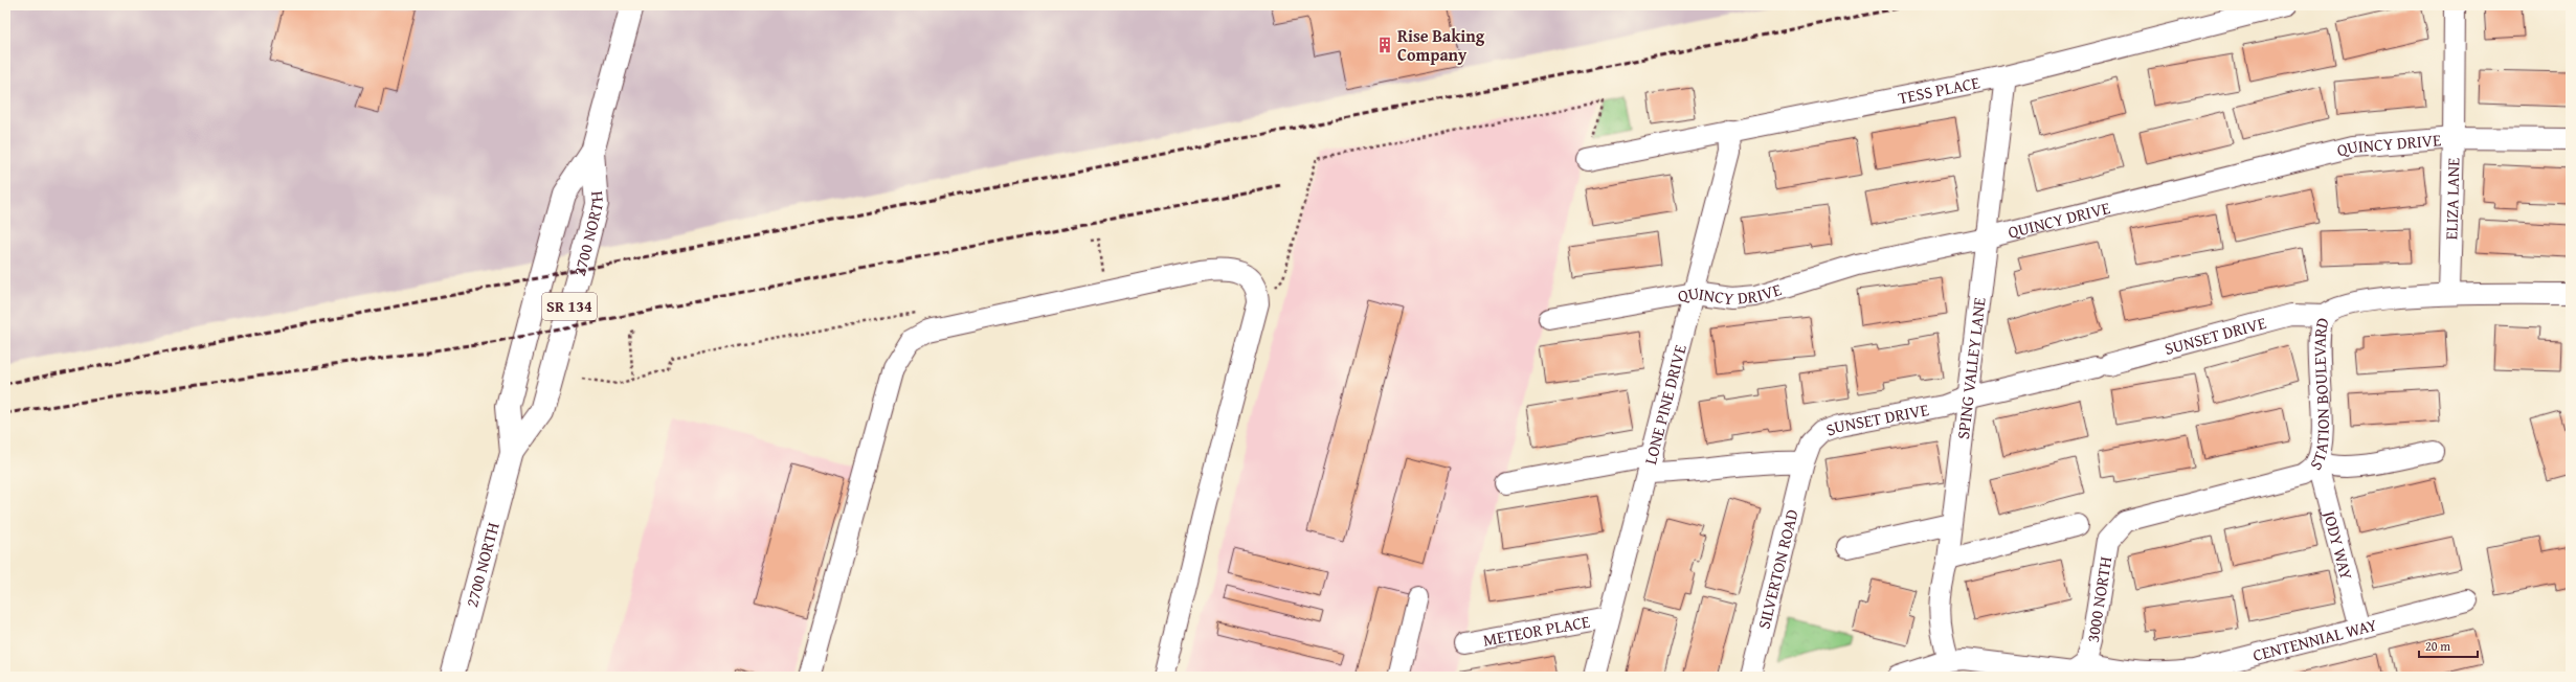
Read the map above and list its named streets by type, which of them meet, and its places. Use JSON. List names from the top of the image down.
{
  "streets": {
    "main road": ["2700 NORTH", "SR 134"],
    "street": [
      "TESS PLACE",
      "QUINCY DRIVE",
      "ELIZA LANE",
      "SUNSET DRIVE",
      "SPING VALLEY LANE",
      "STATION BOULEVARD",
      "LONE PINE DRIVE",
      "JODY WAY",
      "SILVERTON ROAD",
      "3000 NORTH",
      "METEOR PLACE",
      "CENTENNIAL WAY"
    ]
  },
  "crossings": [
    ["TESS PLACE", "SPING VALLEY LANE"],
    ["TESS PLACE", "LONE PINE DRIVE"],
    ["QUINCY DRIVE", "ELIZA LANE"],
    ["QUINCY DRIVE", "SPING VALLEY LANE"],
    ["QUINCY DRIVE", "LONE PINE DRIVE"],
    ["ELIZA LANE", "STATION BOULEVARD"],
    ["SUNSET DRIVE", "SPING VALLEY LANE"],
    ["SUNSET DRIVE", "STATION BOULEVARD"],
    ["SUNSET DRIVE", "SILVERTON ROAD"],
    ["SPING VALLEY LANE", "CENTENNIAL WAY"],
    ["STATION BOULEVARD", "JODY WAY"],
    ["STATION BOULEVARD", "3000 NORTH"],
    ["LONE PINE DRIVE", "METEOR PLACE"],
    ["JODY WAY", "CENTENNIAL WAY"],
    ["3000 NORTH", "CENTENNIAL WAY"]
  ],
  "places": {
    "building": ["Rise Baking Company"]
  },
  "scale_bar": "20 m"
}
